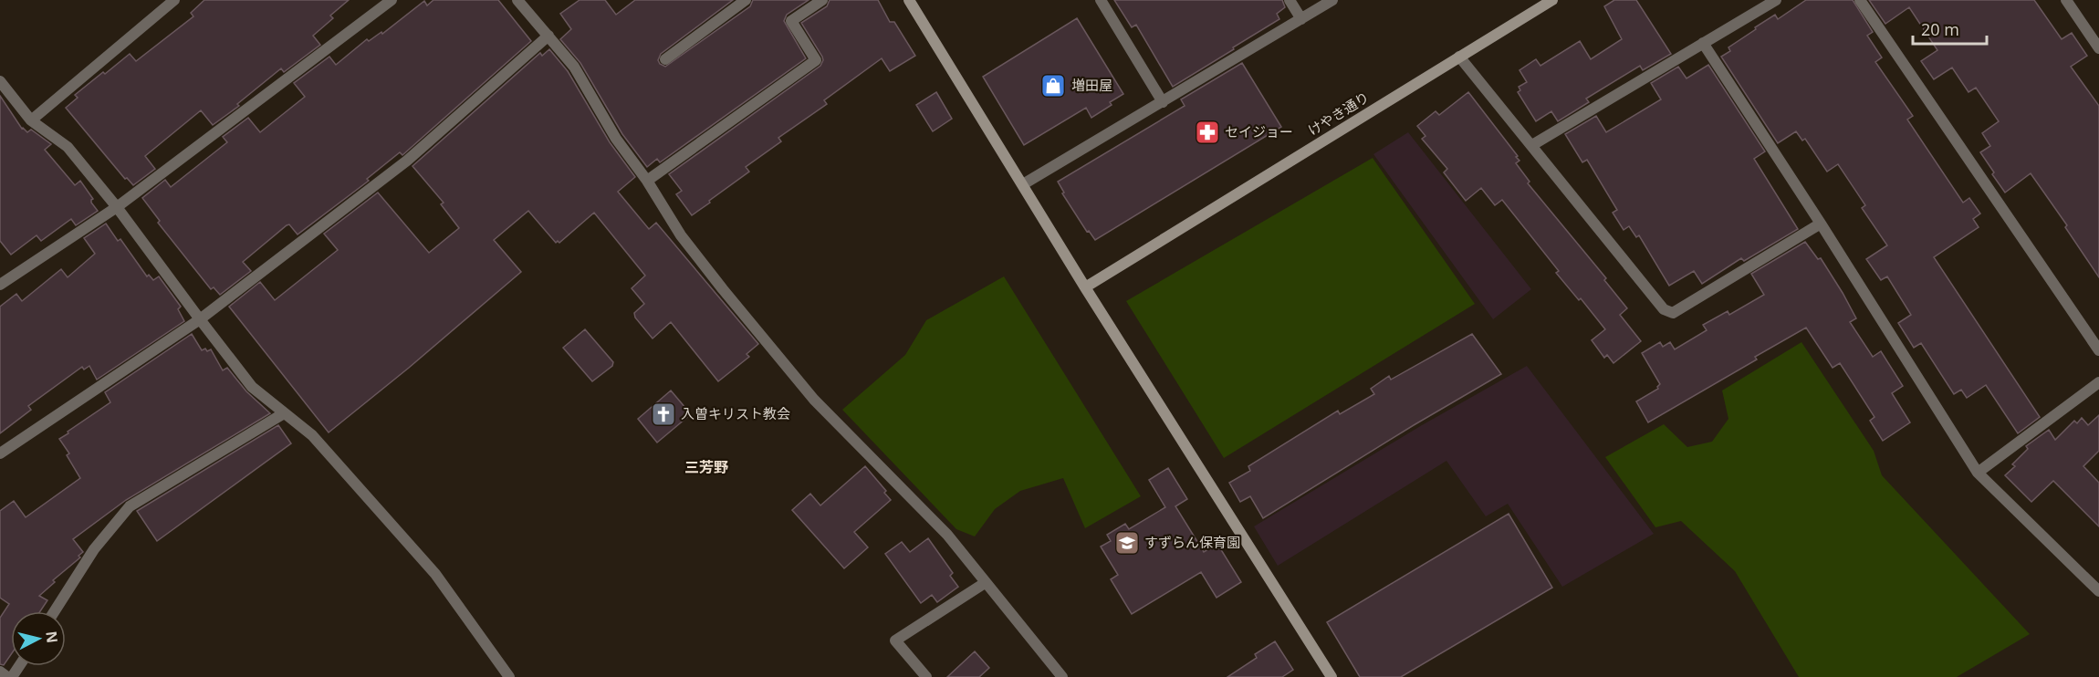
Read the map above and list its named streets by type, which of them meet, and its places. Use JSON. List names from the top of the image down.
{
  "streets": {
    "street": ["けやき通り"]
  },
  "districts": ["三芳野"],
  "places": {
    "shop": ["増田屋"],
    "pharmacy": ["セイジョー"],
    "church": ["入曽キリスト教会"],
    "school or university": ["すずらん保育園"]
  },
  "scale_bar": "20 m",
  "north": "right"
}
